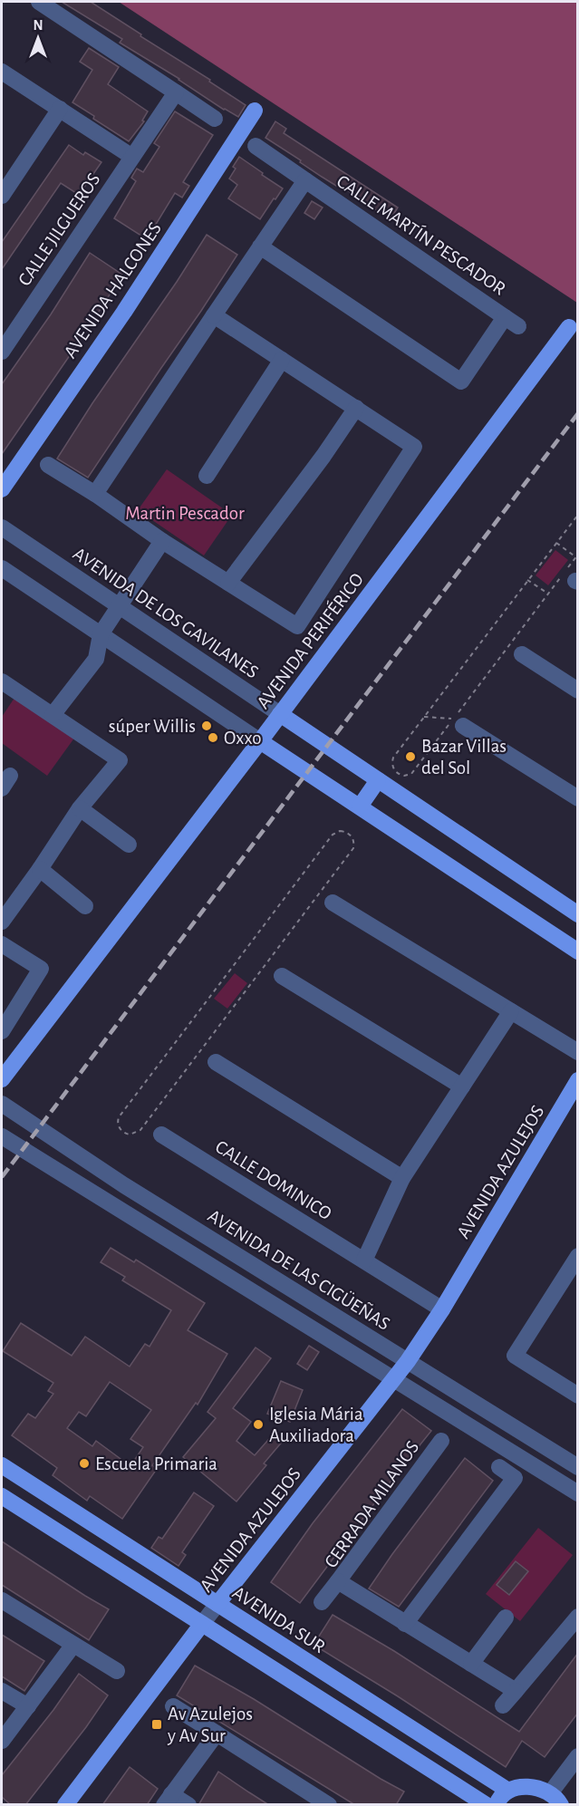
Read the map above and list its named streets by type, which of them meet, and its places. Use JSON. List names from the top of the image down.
{
  "streets": {
    "main road": [
      "AVENIDA HALCONES",
      "AVENIDA DE LOS GAVILANES",
      "AVENIDA PERIFÉRICO",
      "AVENIDA AZULEJOS",
      "AVENIDA SUR"
    ],
    "street": [
      "CALLE JILGUEROS",
      "CALLE MARTÍN PESCADOR",
      "CALLE DOMINICO",
      "AVENIDA DE LAS CIGÜEÑAS",
      "CERRADA MILANOS"
    ]
  },
  "crossings": [
    ["AVENIDA DE LOS GAVILANES", "AVENIDA PERIFÉRICO"],
    ["AVENIDA AZULEJOS", "CALLE DOMINICO"],
    ["AVENIDA AZULEJOS", "AVENIDA DE LAS CIGÜEÑAS"],
    ["AVENIDA AZULEJOS", "AVENIDA SUR"]
  ],
  "parks": ["Martin Pescador"],
  "places": {
    "other": [
      "súper Willis",
      "Oxxo",
      "Bazar Villas del Sol",
      "Iglesia Mária Auxiliadora",
      "Escuela Primaria"
    ],
    "transit": ["Av Azulejos y Av Sur"]
  },
  "north": "top"
}
